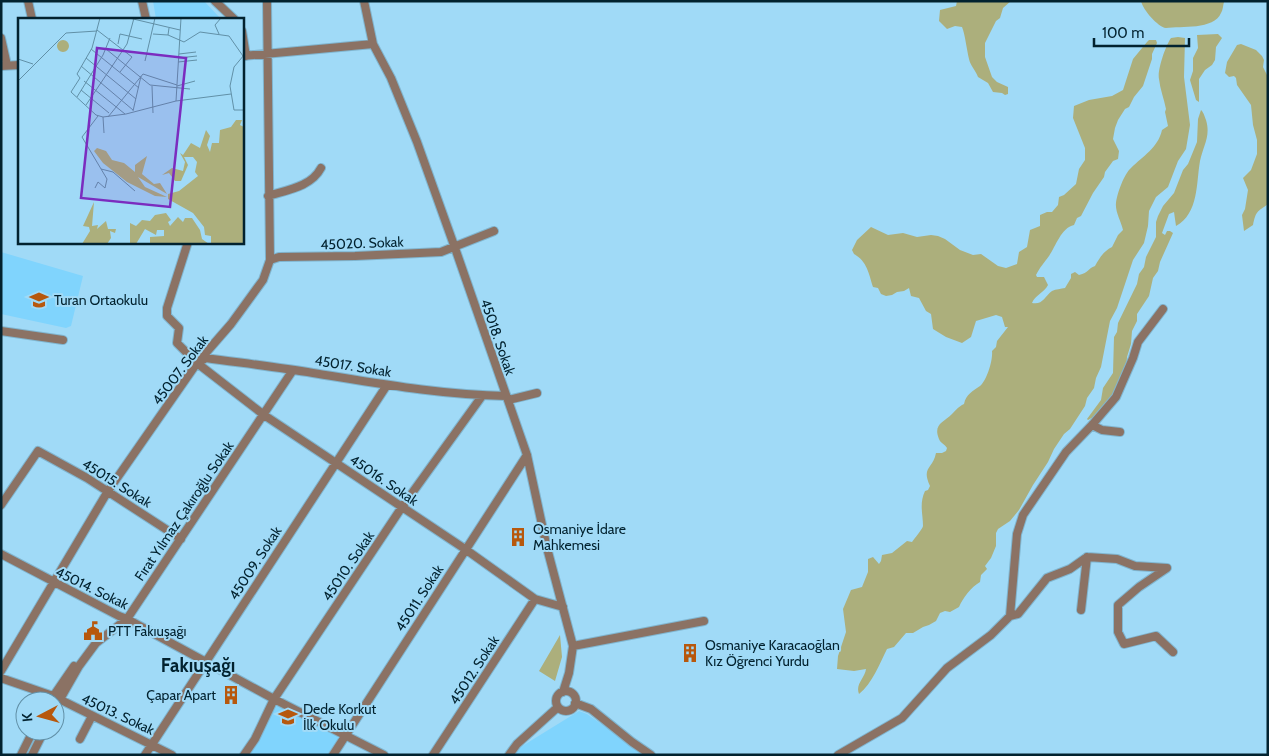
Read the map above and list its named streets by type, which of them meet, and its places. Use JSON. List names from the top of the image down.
{
  "streets": {
    "street": [
      "45020. Sokak",
      "45018. Sokak",
      "45017. Sokak",
      "45007. Sokak",
      "45016. Sokak",
      "45015. Sokak",
      "Fırat Yılmaz Çakıroğlu Sokak",
      "45009. Sokak",
      "45010. Sokak",
      "45014. Sokak",
      "45011. Sokak",
      "45012. Sokak",
      "45013. Sokak"
    ]
  },
  "crossings": [
    ["45020. Sokak", "45018. Sokak"],
    ["45020. Sokak", "45007. Sokak"],
    ["45018. Sokak", "45017. Sokak"],
    ["45018. Sokak", "45016. Sokak"],
    ["45018. Sokak", "45011. Sokak"],
    ["45017. Sokak", "45007. Sokak"],
    ["45017. Sokak", "45016. Sokak"],
    ["45017. Sokak", "Fırat Yılmaz Çakıroğlu Sokak"],
    ["45017. Sokak", "45009. Sokak"],
    ["45017. Sokak", "45010. Sokak"],
    ["45007. Sokak", "45016. Sokak"],
    ["45007. Sokak", "45015. Sokak"],
    ["45007. Sokak", "45014. Sokak"],
    ["45016. Sokak", "Fırat Yılmaz Çakıroğlu Sokak"],
    ["45016. Sokak", "45009. Sokak"],
    ["45016. Sokak", "45010. Sokak"],
    ["45016. Sokak", "45011. Sokak"],
    ["45016. Sokak", "45012. Sokak"],
    ["45015. Sokak", "Fırat Yılmaz Çakıroğlu Sokak"],
    ["Fırat Yılmaz Çakıroğlu Sokak", "45014. Sokak"],
    ["45009. Sokak", "45014. Sokak"],
    ["45009. Sokak", "45013. Sokak"],
    ["45010. Sokak", "45014. Sokak"],
    ["45014. Sokak", "45011. Sokak"]
  ],
  "districts": ["Fakıuşağı"],
  "places": {
    "school or university": ["Turan Ortaokulu", "Dede Korkut İlk Okulu"],
    "building": ["Osmaniye İdare Mahkemesi", "Osmaniye Karacaoğlan Kız Öğrenci Yurdu", "Çapar Apart"],
    "public building": ["PTT Fakıuşağı"]
  },
  "scale_bar": "100 m",
  "north": "left"
}
